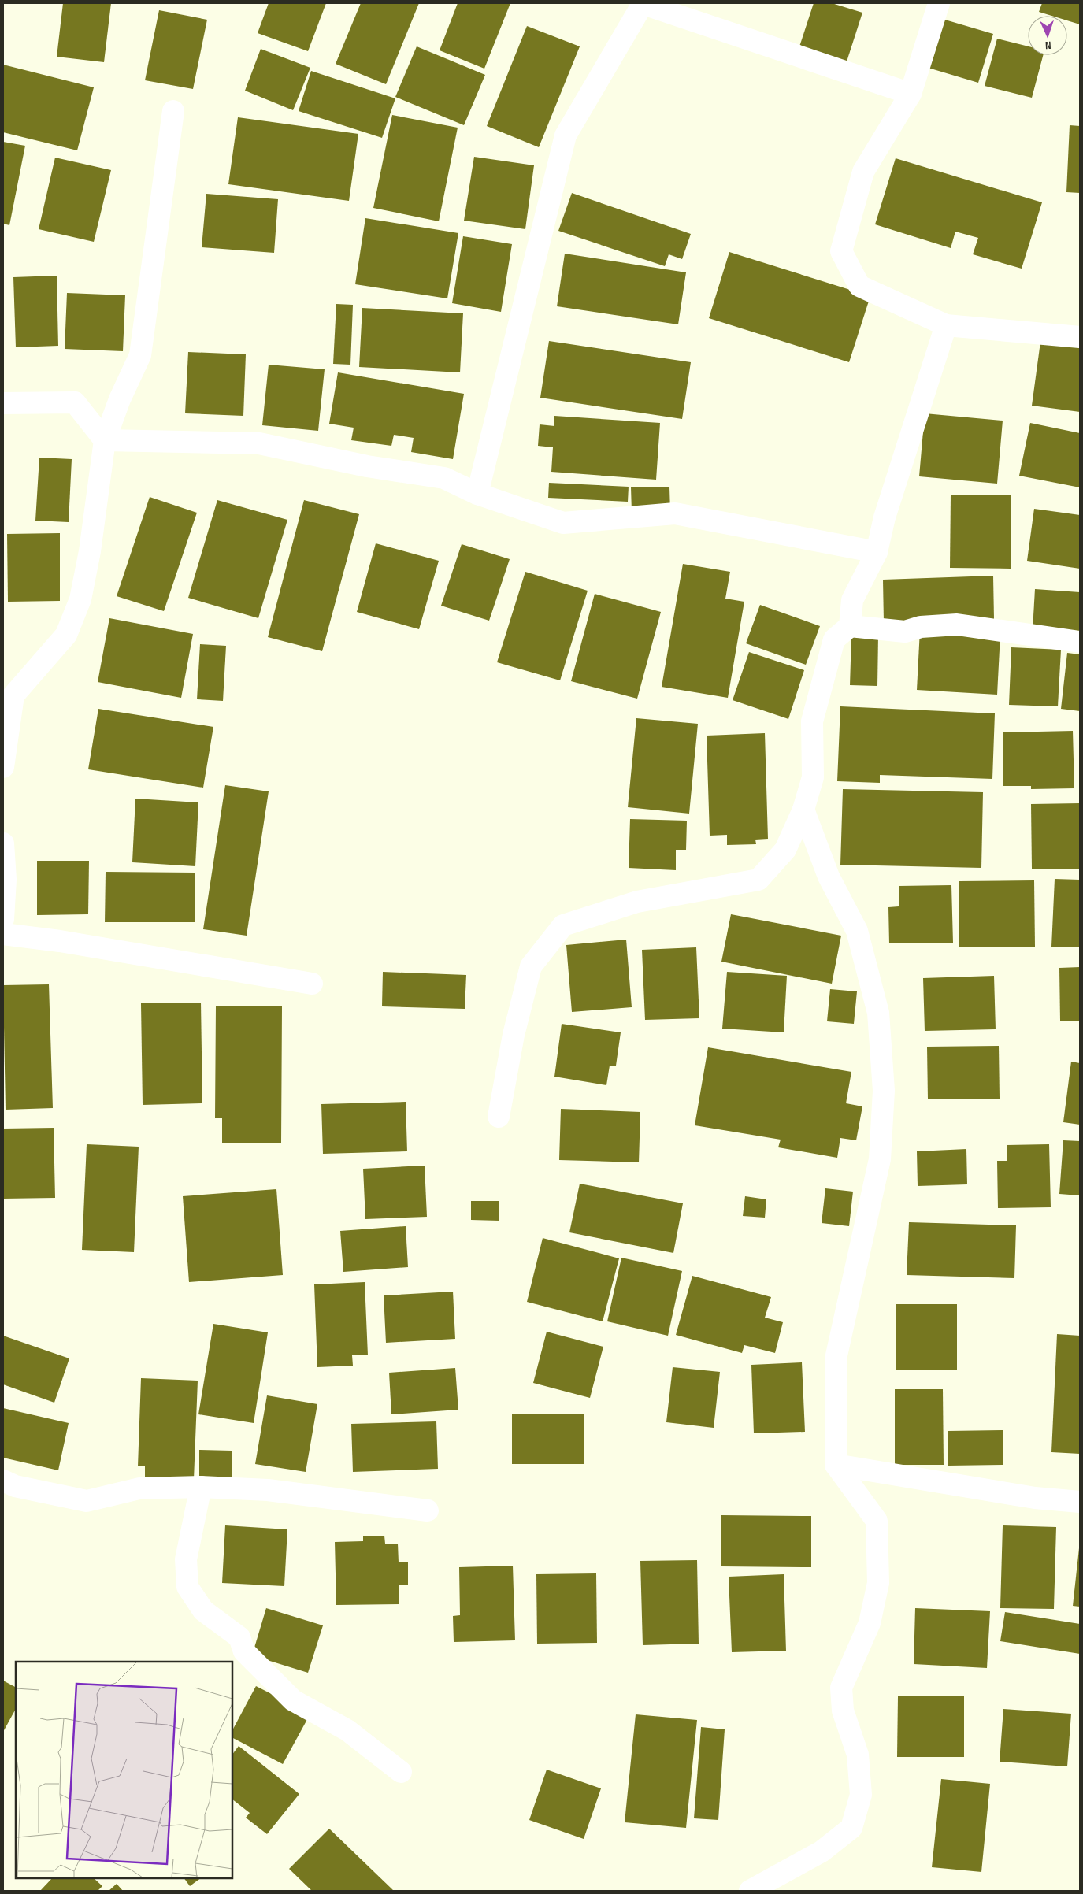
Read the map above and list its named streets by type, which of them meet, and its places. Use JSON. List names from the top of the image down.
{
  "north": "bottom"
}
